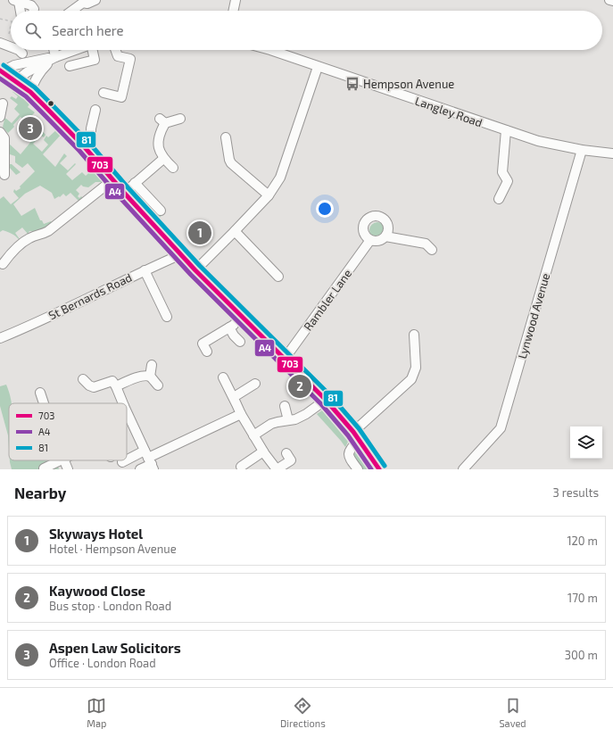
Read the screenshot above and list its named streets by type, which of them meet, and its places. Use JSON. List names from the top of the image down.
{
  "streets": {
    "street": [
      "Langley Road",
      "St Bernards Road",
      "Rambler Lane",
      "Lynwood Avenue"
    ]
  },
  "crossings": [
    ["Langley Road", "Lynwood Avenue"]
  ],
  "places": {
    "bus stop": ["Hempson Avenue"]
  },
  "lines": ["transit line 81", "transit line 703", "transit line A4"],
  "legend": ["703", "A4", "81"],
  "page": {
    "search": "Search here",
    "pins": ["3", "1", "2"],
    "heading": ["Nearby", "3 results"],
    "list": [
      {
        "mark": "1",
        "name": "Skyways Hotel",
        "note": "Hotel · Hempson Avenue",
        "value": "120 m"
      },
      {
        "mark": "2",
        "name": "Kaywood Close",
        "note": "Bus stop · London Road",
        "value": "170 m"
      },
      {
        "mark": "3",
        "name": "Aspen Law Solicitors",
        "note": "Office · London Road",
        "value": "300 m"
      }
    ],
    "nav": ["Map", "Directions", "Saved"]
  }
}
